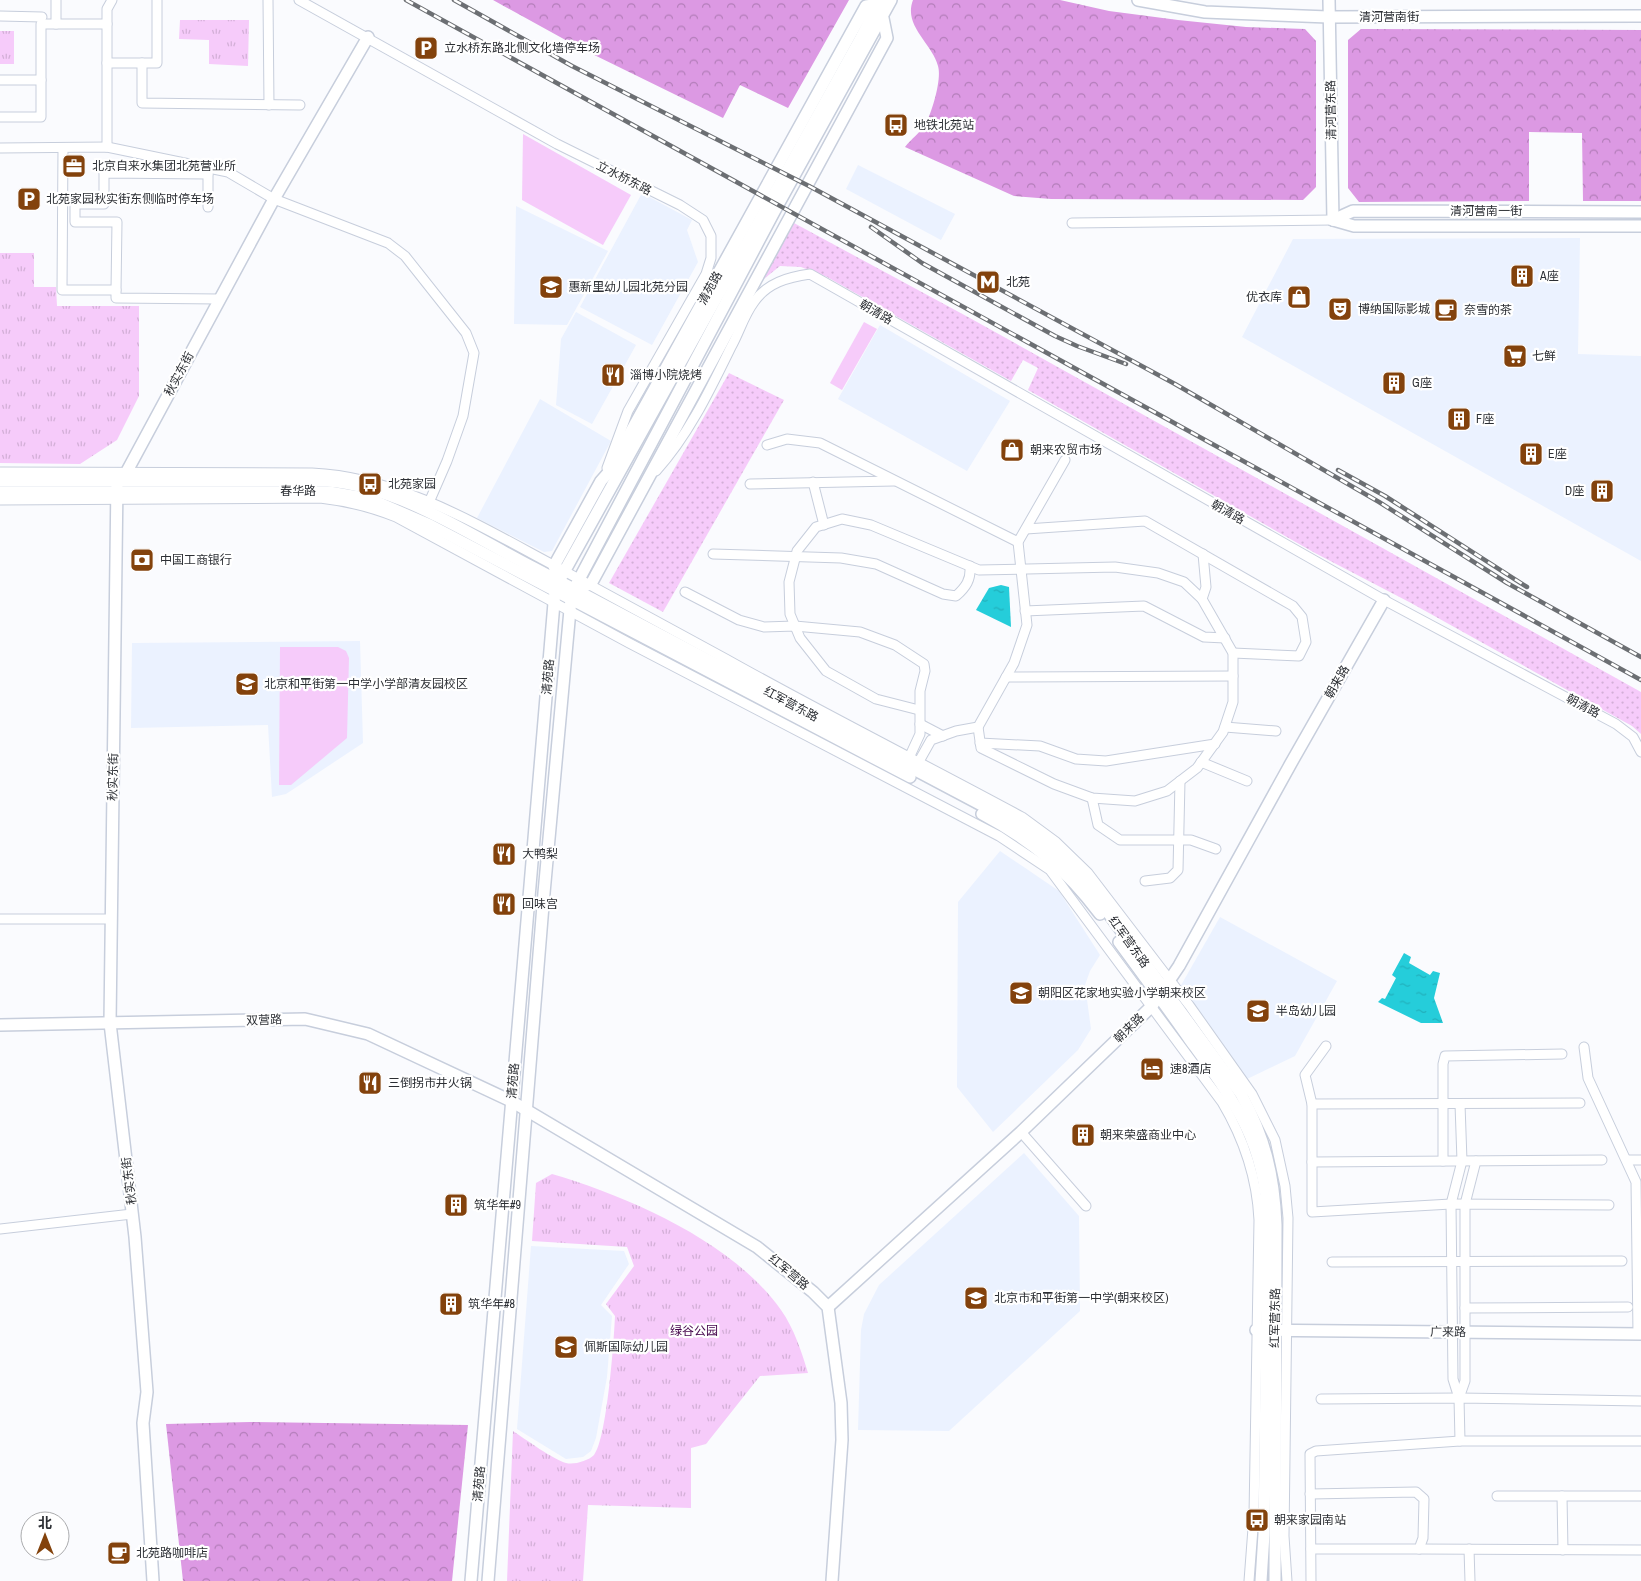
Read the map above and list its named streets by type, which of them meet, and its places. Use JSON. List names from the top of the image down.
{
  "streets": {
    "street": [
      "清河营南街",
      "清河营东路",
      "立水桥东路",
      "清河营南一街",
      "清苑路",
      "朝清路",
      "秋实东街",
      "春华路",
      "朝来路",
      "红军营东路",
      "双营路",
      "红军营路",
      "广来路"
    ]
  },
  "crossings": [
    ["清河营南街", "清河营东路"],
    ["清河营东路", "清河营南一街"],
    ["立水桥东路", "清苑路"],
    ["立水桥东路", "秋实东街"],
    ["清苑路", "朝清路"],
    ["清苑路", "春华路"],
    ["清苑路", "红军营东路"],
    ["清苑路", "双营路"],
    ["清苑路", "红军营路"],
    ["朝清路", "朝来路"],
    ["秋实东街", "春华路"],
    ["秋实东街", "双营路"],
    ["春华路", "红军营东路"],
    ["朝来路", "红军营东路"],
    ["朝来路", "红军营路"],
    ["红军营东路", "广来路"],
    ["双营路", "红军营路"]
  ],
  "parks": ["绿谷公园"],
  "places": {
    "parking": ["立水桥东路北侧文化墙停车场", "北苑家园秋实街东侧临时停车场"],
    "bus stop": ["地铁北苑站", "北苑家园", "朝来家园南站"],
    "office": ["北京自来水集团北苑营业所"],
    "building": [
      "A座",
      "G座",
      "F座",
      "E座",
      "D座",
      "朝来荣盛商业中心",
      "筑华年#9",
      "筑华年#8"
    ],
    "metro station": ["北苑"],
    "school or university": [
      "惠新里幼儿园北苑分园",
      "北京和平街第一中学小学部清友园校区",
      "朝阳区花家地实验小学朝来校区",
      "半岛幼儿园",
      "北京市和平街第一中学(朝来校区)",
      "佩斯国际幼儿园"
    ],
    "shop": ["优衣库", "朝来农贸市场"],
    "theatre": ["博纳国际影城"],
    "cafe": ["奈雪的茶", "北苑路咖啡店"],
    "supermarket": ["七鲜"],
    "restaurant": [
      "淄博小院烧烤",
      "大鸭梨",
      "回味宫",
      "三倒拐市井火锅"
    ],
    "bank": ["中国工商银行"],
    "hotel": ["速8酒店"]
  },
  "north": "top"
}
